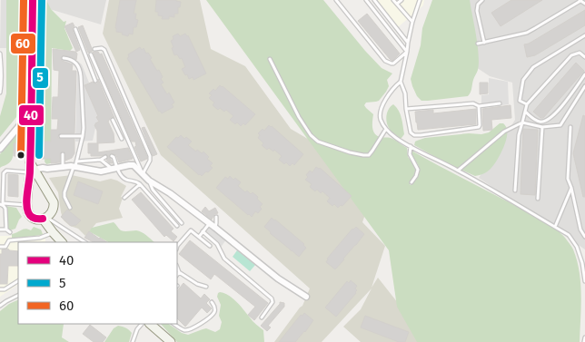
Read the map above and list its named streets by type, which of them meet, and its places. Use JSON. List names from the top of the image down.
{
  "lines": ["transit line 40", "transit line 5", "transit line 60"],
  "legend": ["40", "5", "60"]
}
